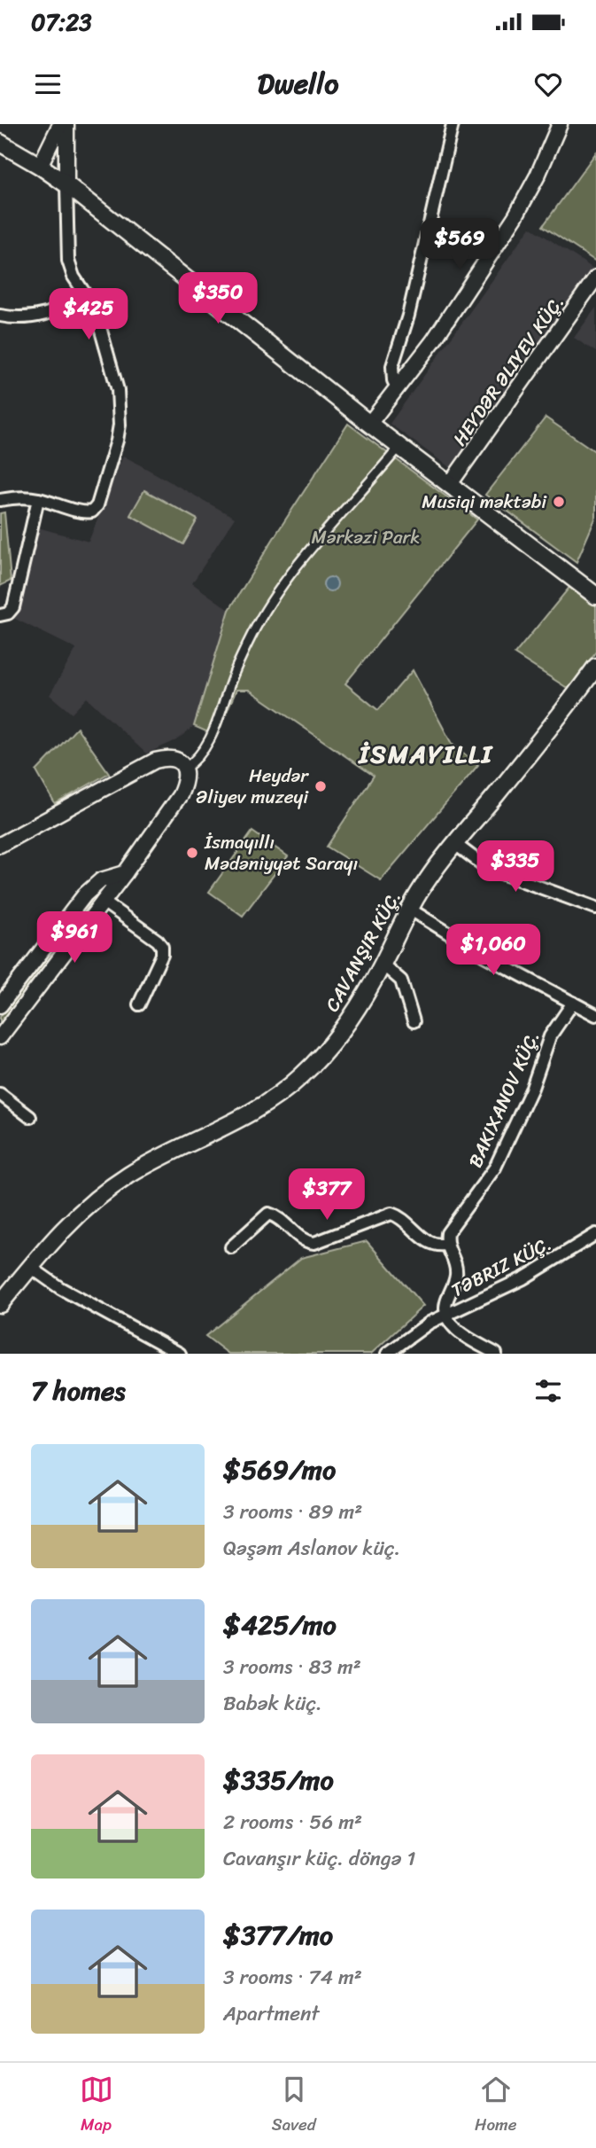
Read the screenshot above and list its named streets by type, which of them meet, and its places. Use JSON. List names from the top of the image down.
{
  "streets": {
    "street": ["HEYDƏR ƏLIYEV KÜÇ.", "TƏBRIZ KÜÇ."]
  },
  "districts": ["İSMAYILLI"],
  "parks": ["Mərkəzi Park"],
  "places": ["Musiqi məktəbi", "Heydər Əliyev muzeyi", "İsmayıllı Mədəniyyət Sarayı"],
  "page": {
    "status": "07:23",
    "header": "Dwello",
    "price": [
      "$569",
      "$350",
      "$425",
      "$335",
      "$961",
      "$1,060",
      "$377"
    ],
    "heading": "7 homes",
    "list": [
      {
        "name": "$569/mo",
        "note": "3 rooms · 89 m² · Qəşəm Aslanov küç."
      },
      {
        "name": "$425/mo",
        "note": "3 rooms · 83 m² · Babək küç."
      },
      {
        "name": "$335/mo",
        "note": "2 rooms · 56 m² · Cavanşır küç. döngə 1"
      },
      {
        "name": "$377/mo",
        "note": "3 rooms · 74 m² · Apartment"
      }
    ],
    "tabs": ["Map", "Saved", "Home"]
  }
}
